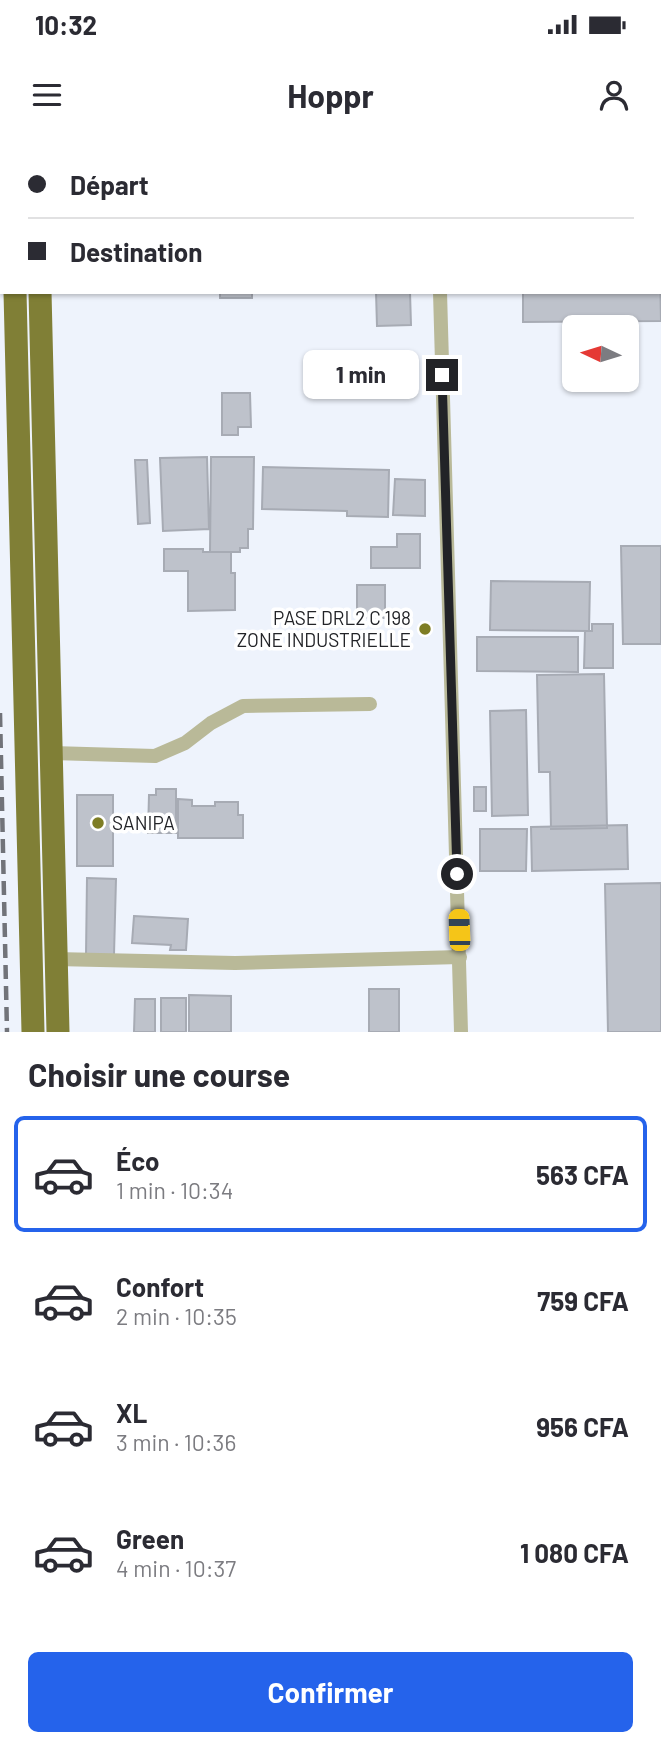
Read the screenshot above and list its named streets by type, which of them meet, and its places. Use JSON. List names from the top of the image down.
{
  "places": ["PASE DRL2 C 198 ZONE INDUSTRIELLE", "SANIPA"],
  "north": "left",
  "page": {
    "status": "10:32",
    "header": "Hoppr",
    "banner": ["Départ", "Destination"],
    "bubble": "1 min",
    "heading": "Choisir une course",
    "list": [
      {
        "name": "Éco",
        "note": "1 min · 10:34",
        "value": "563 CFA"
      },
      {
        "name": "Confort",
        "note": "2 min · 10:35",
        "value": "759 CFA"
      },
      {
        "name": "XL",
        "note": "3 min · 10:36",
        "value": "956 CFA"
      },
      {
        "name": "Green",
        "note": "4 min · 10:37",
        "value": "1 080 CFA"
      }
    ],
    "buttons": "Confirmer"
  }
}
